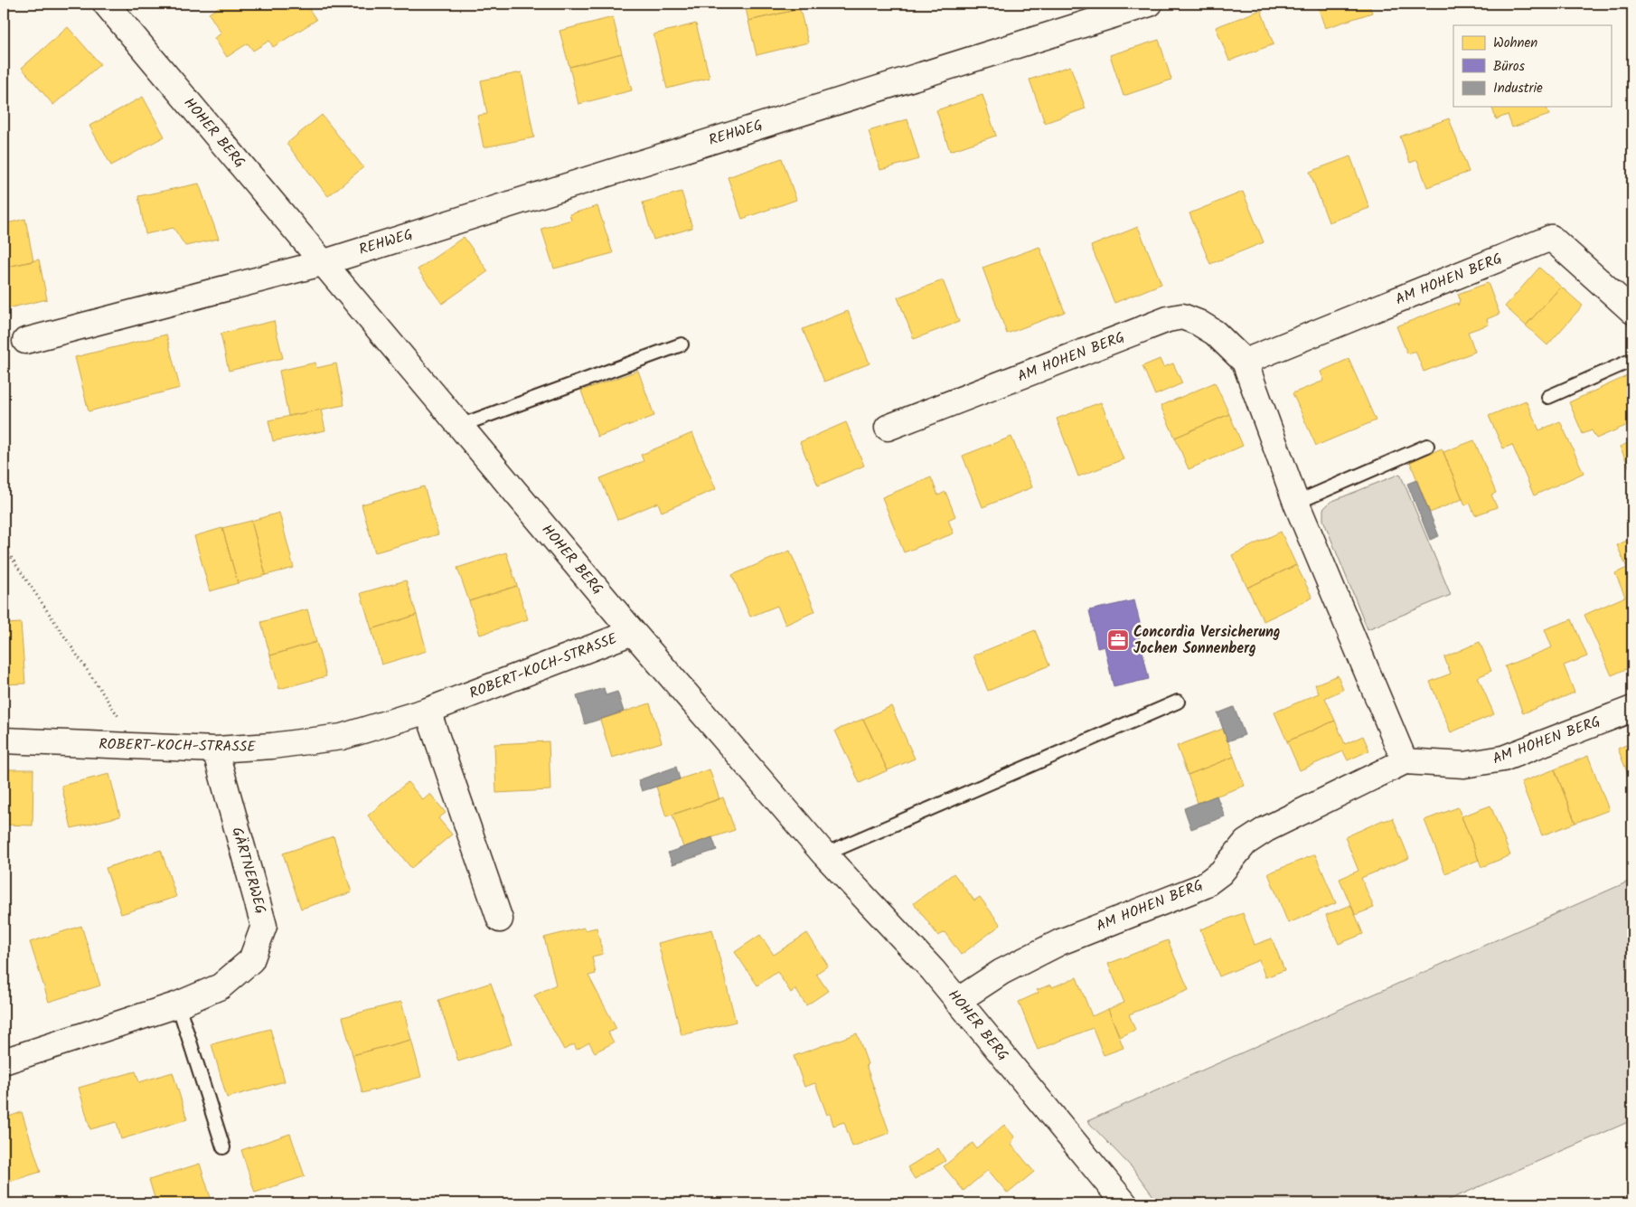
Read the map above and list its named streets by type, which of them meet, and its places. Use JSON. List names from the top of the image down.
{
  "streets": {
    "street": [
      "HOHER BERG",
      "REHWEG",
      "AM HOHEN BERG",
      "ROBERT-KOCH-STRASSE",
      "GÄRTNERWEG"
    ]
  },
  "crossings": [
    ["HOHER BERG", "REHWEG"],
    ["HOHER BERG", "AM HOHEN BERG"],
    ["HOHER BERG", "ROBERT-KOCH-STRASSE"],
    ["ROBERT-KOCH-STRASSE", "GÄRTNERWEG"]
  ],
  "places": {
    "office": ["Concordia Versicherung Jochen Sonnenberg"]
  },
  "legend": ["Wohnen", "Büros", "Industrie"]
}
